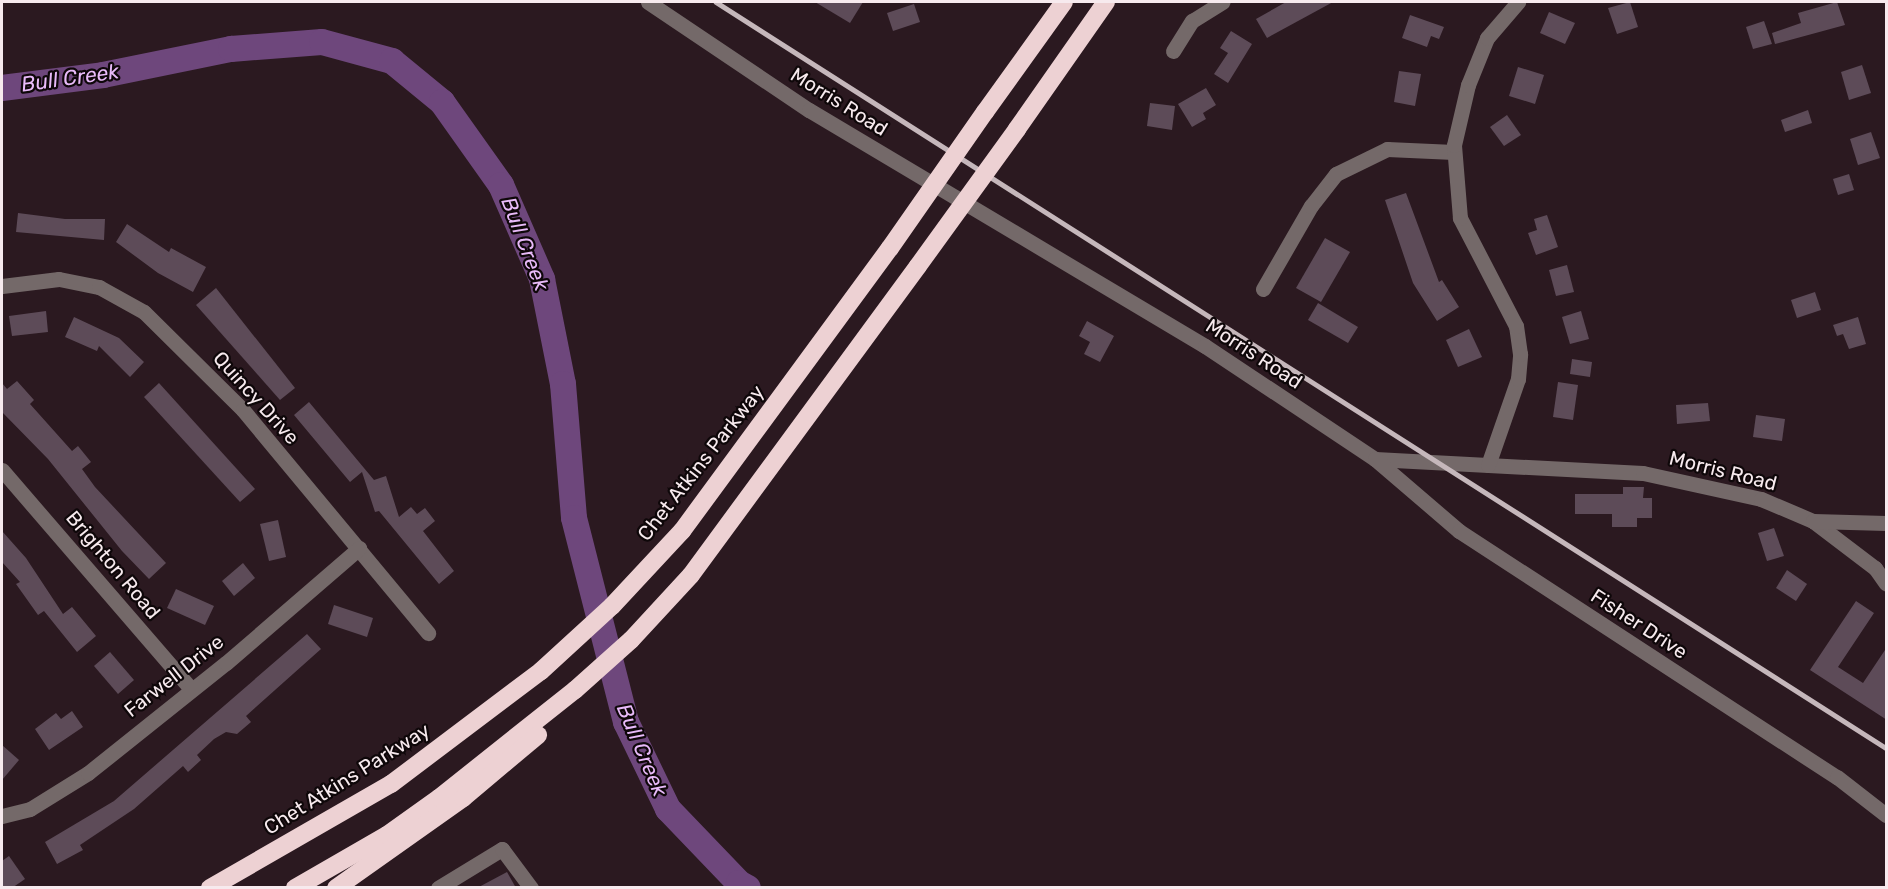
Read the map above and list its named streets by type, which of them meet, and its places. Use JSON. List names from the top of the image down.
{
  "streets": {
    "highway": ["Chet Atkins Parkway"],
    "street": [
      "Morris Road",
      "Quincy Drive",
      "Brighton Road",
      "Fisher Drive",
      "Farwell Drive"
    ]
  },
  "crossings": [
    ["Morris Road", "Fisher Drive"],
    ["Quincy Drive", "Farwell Drive"],
    ["Brighton Road", "Farwell Drive"]
  ],
  "water": ["Bull Creek"]
}
